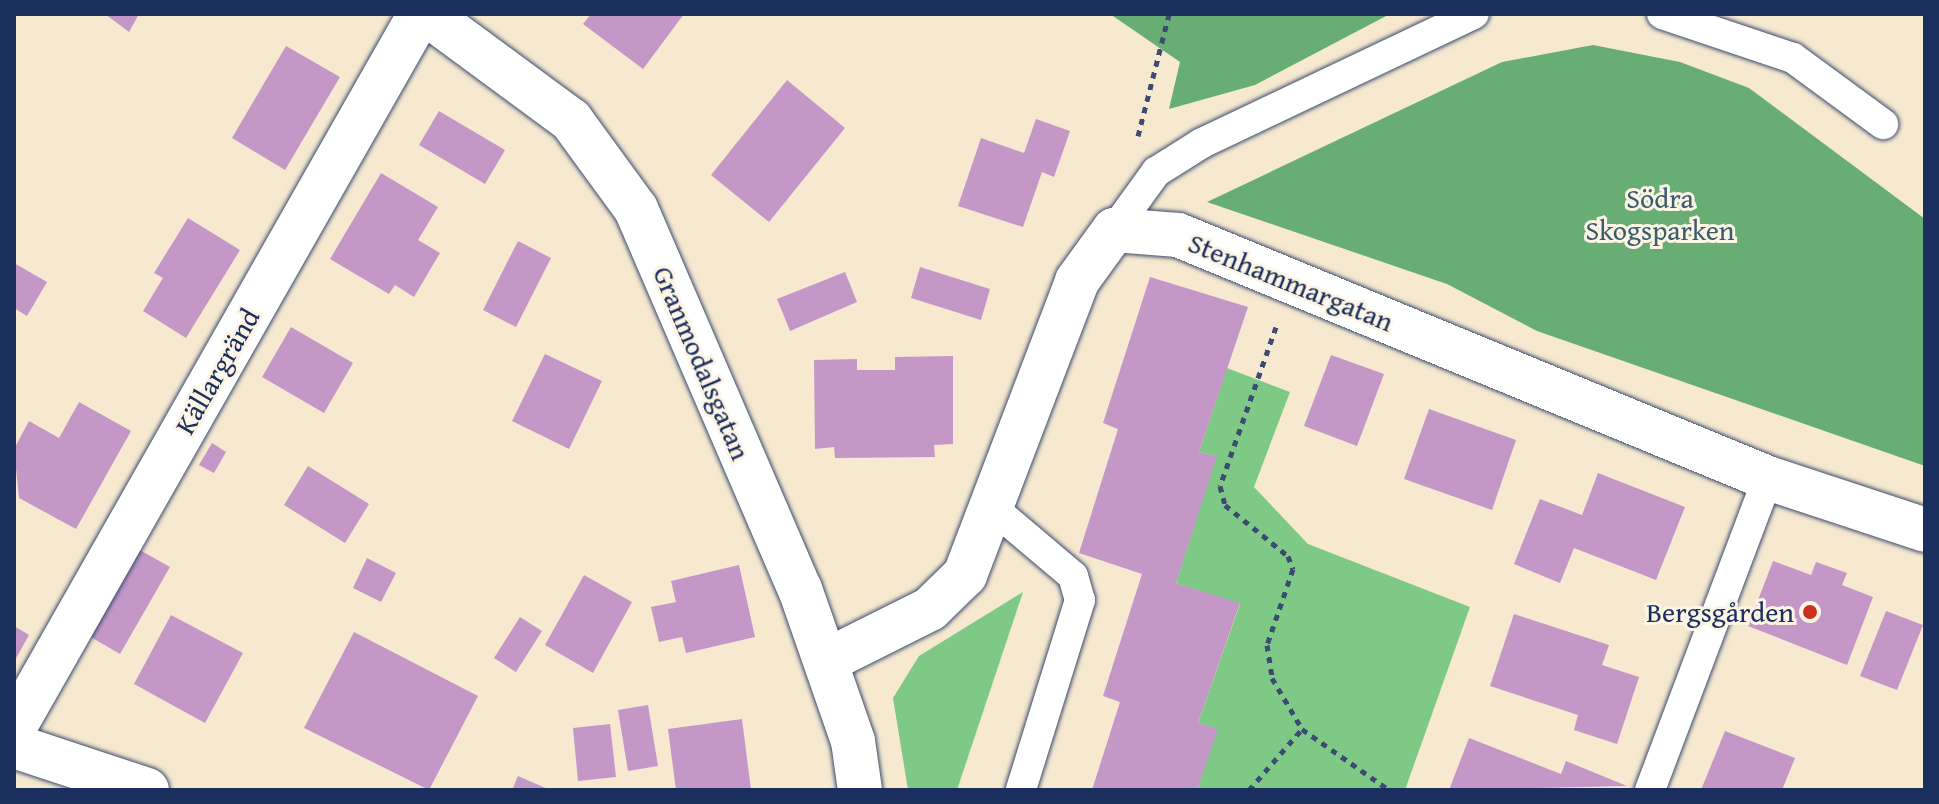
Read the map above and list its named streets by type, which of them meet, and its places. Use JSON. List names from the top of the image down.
{
  "streets": {
    "street": ["Stenhammargatan", "Granmodalsgatan", "Källargränd"]
  },
  "parks": ["Södra Skogsparken"],
  "places": ["Bergsgården"]
}
